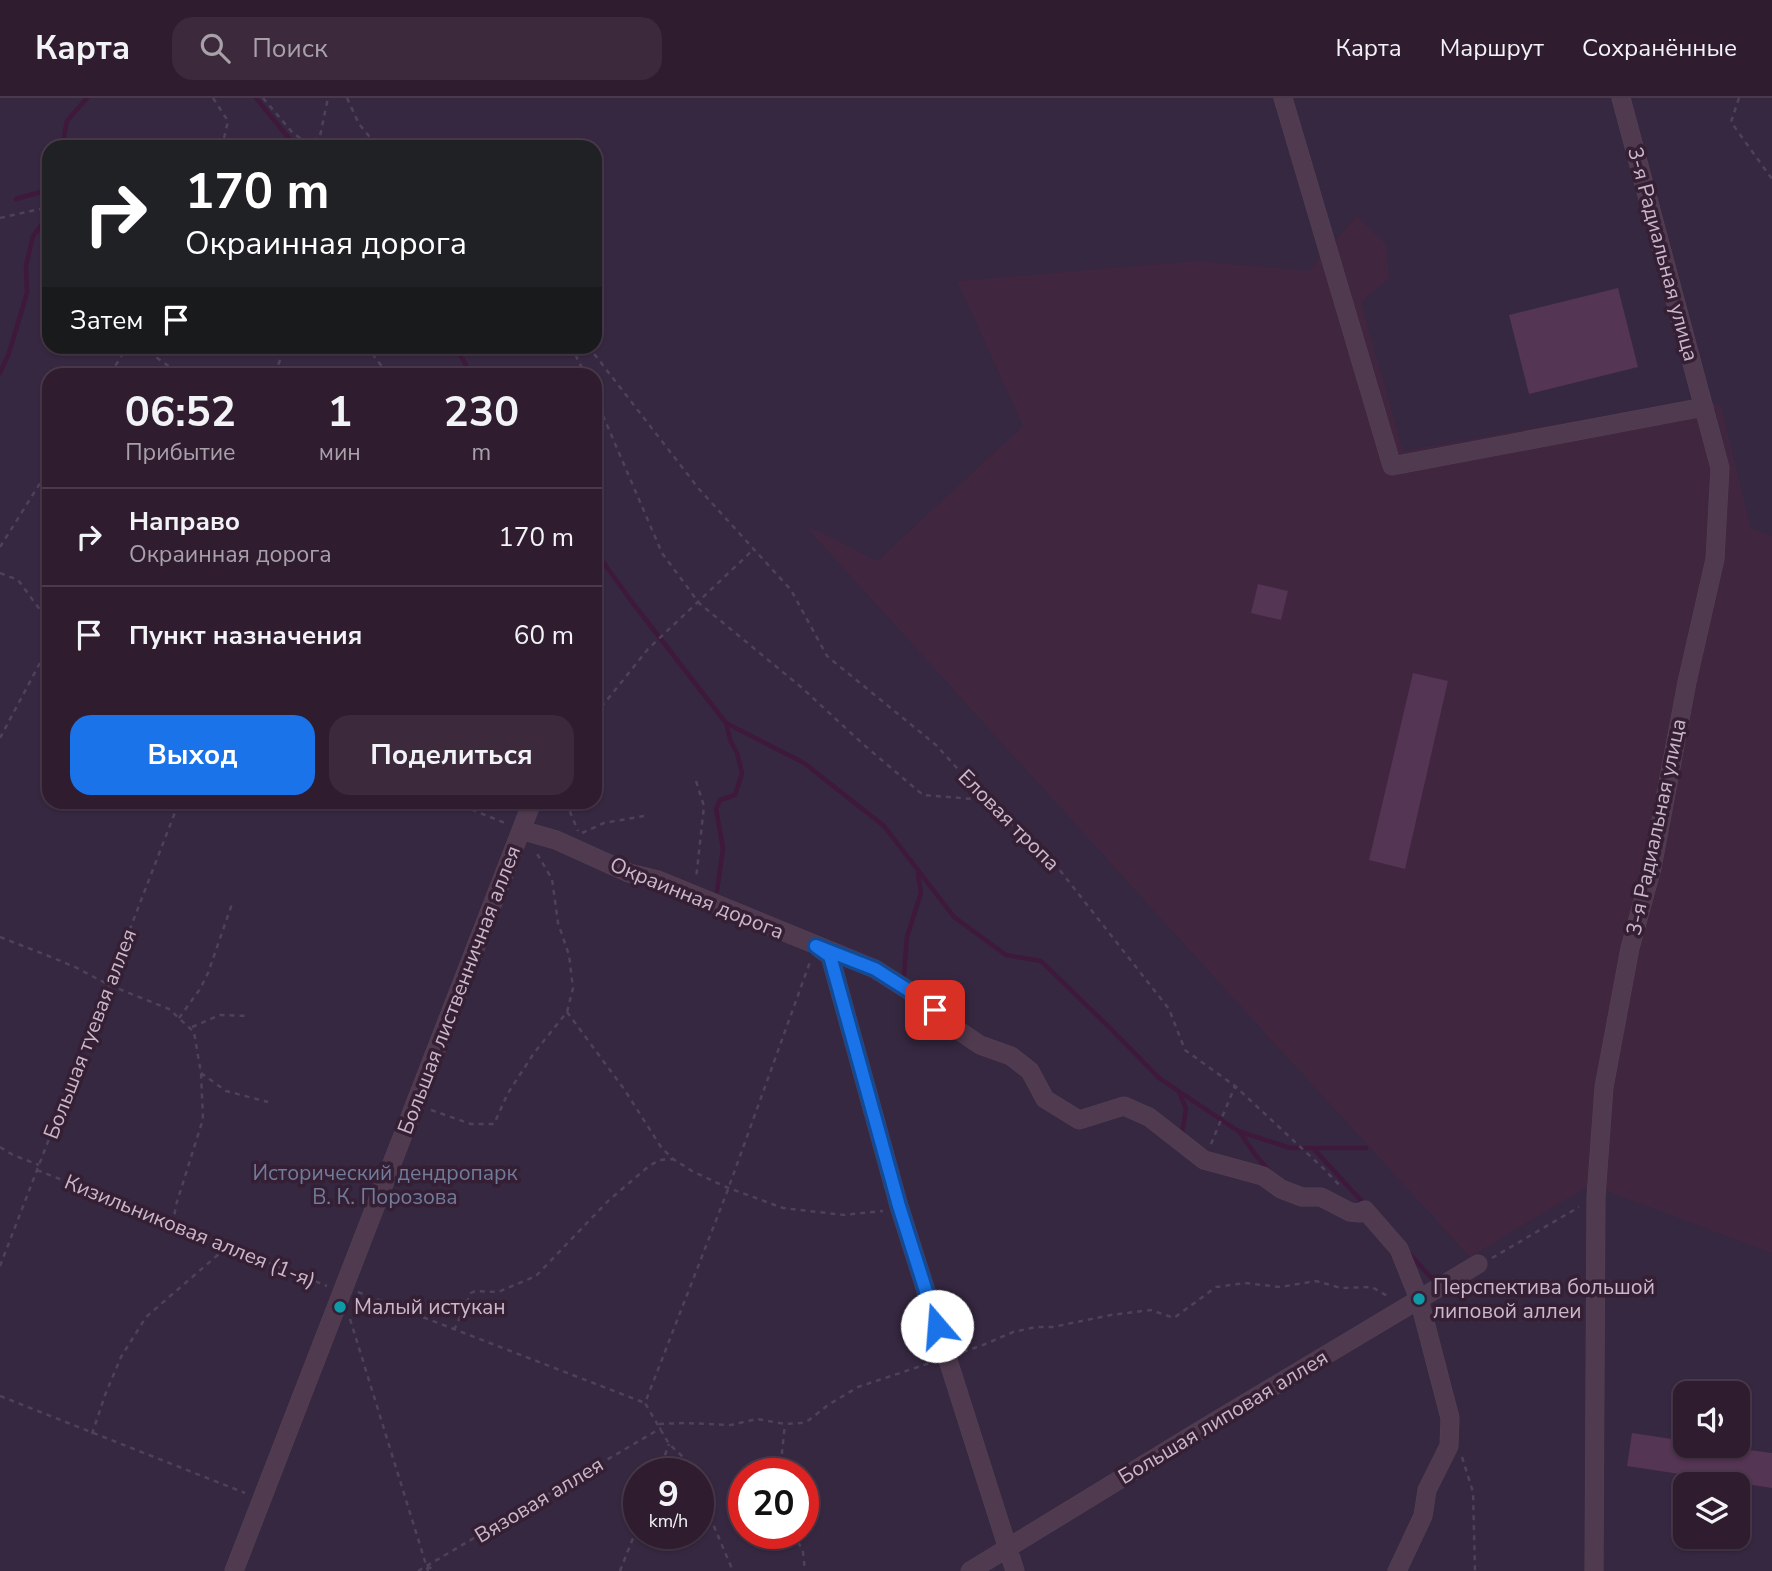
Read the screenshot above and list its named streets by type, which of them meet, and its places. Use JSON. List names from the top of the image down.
{
  "streets": {
    "street": [
      "3-я Радиальная улица",
      "Окраинная дорога",
      "Большая лиственничная аллея",
      "Большая липовая аллея"
    ],
    "path": [
      "Еловая тропа",
      "Большая туевая аллея",
      "Кизильниковая аллея (1-я)",
      "Вязовая аллея"
    ]
  },
  "crossings": [
    ["Окраинная дорога", "Большая лиственничная аллея"],
    ["Окраинная дорога", "Большая липовая аллея"],
    ["Большая лиственничная аллея", "Кизильниковая аллея (1-я)"],
    ["Большая туевая аллея", "Кизильниковая аллея (1-я)"]
  ],
  "parks": ["Исторический дендропарк В. К. Порозова"],
  "places": ["Перспектива большой липовой аллеи", "Малый истукан"],
  "page": {
    "header": "Карта",
    "search": "Поиск",
    "nav": ["Карта", "Маршрут", "Сохранённые"],
    "turn": ["170 m", "Окраинная дорога"],
    "then": "Затем",
    "eta": [
      "06:52",
      "Прибытие",
      "1",
      "мин",
      "230",
      "m"
    ],
    "list": [
      {
        "name": "Направо",
        "note": "Окраинная дорога",
        "value": "170 m"
      },
      {
        "name": "Пункт назначения",
        "value": "60 m"
      }
    ],
    "buttons": ["Выход", "Поделиться"],
    "speed": "9 km/h",
    "limit": "20"
  }
}
